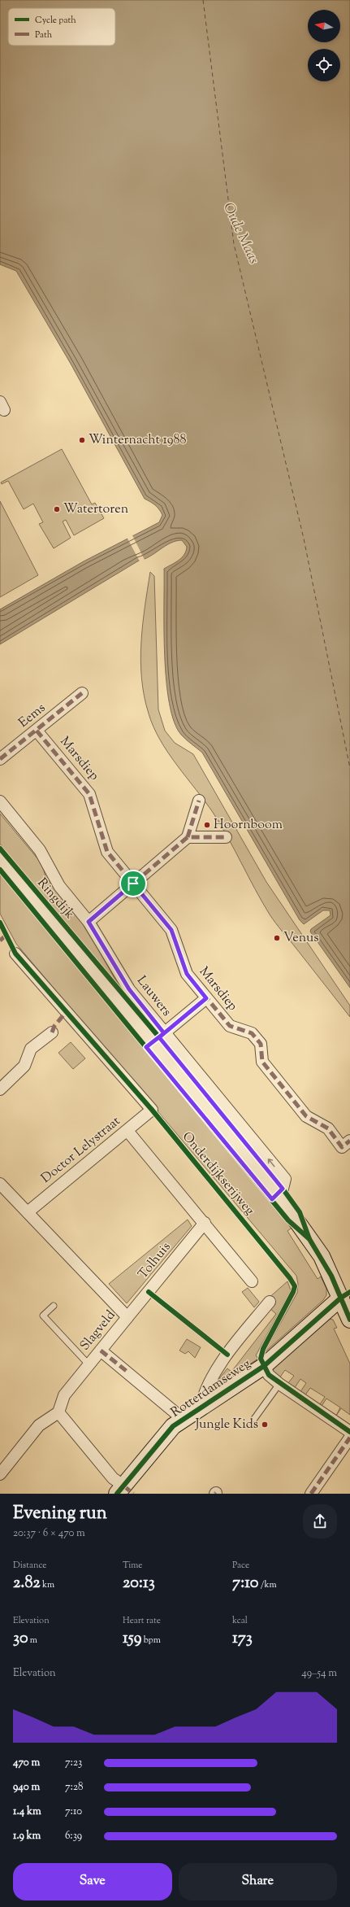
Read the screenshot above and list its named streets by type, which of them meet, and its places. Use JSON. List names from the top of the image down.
{
  "streets": {
    "main road": ["Ringdijk", "Rotterdamseweg"],
    "street": [
      "Eems",
      "Marsdiep",
      "Lauwers",
      "Doctor Lelystraat",
      "Tolhuis",
      "Slagveld"
    ],
    "cycle path": ["Onderdijkserijweg"]
  },
  "crossings": [
    ["Eems", "Marsdiep"],
    ["Ringdijk", "Lauwers"],
    ["Ringdijk", "Rotterdamseweg"],
    ["Doctor Lelystraat", "Slagveld"],
    ["Tolhuis", "Slagveld"]
  ],
  "water": ["Oude Maas"],
  "places": [
    "Winternacht 1988",
    "Watertoren",
    "Hoornboom",
    "Venus",
    "Jungle Kids"
  ],
  "legend": ["Cycle path", "Path"],
  "north": "left",
  "page": {
    "heading": ["Evening run", "20:37 · 6 × 470 m"],
    "stats": [
      ["Distance", "2.82 km"],
      ["Time", "20:13"],
      ["Pace", "7:10 /km"],
      ["Elevation", "30 m"],
      ["Heart rate", "159 bpm"],
      ["kcal", "173"]
    ],
    "chart": ["Elevation", "49–54 m"],
    "list": [
      {
        "name": "470 m",
        "note": "7:23"
      },
      {
        "name": "940 m",
        "note": "7:28"
      },
      {
        "name": "1.4 km",
        "note": "7:10"
      },
      {
        "name": "1.9 km",
        "note": "6:39"
      }
    ],
    "buttons": ["Save", "Share"]
  }
}
